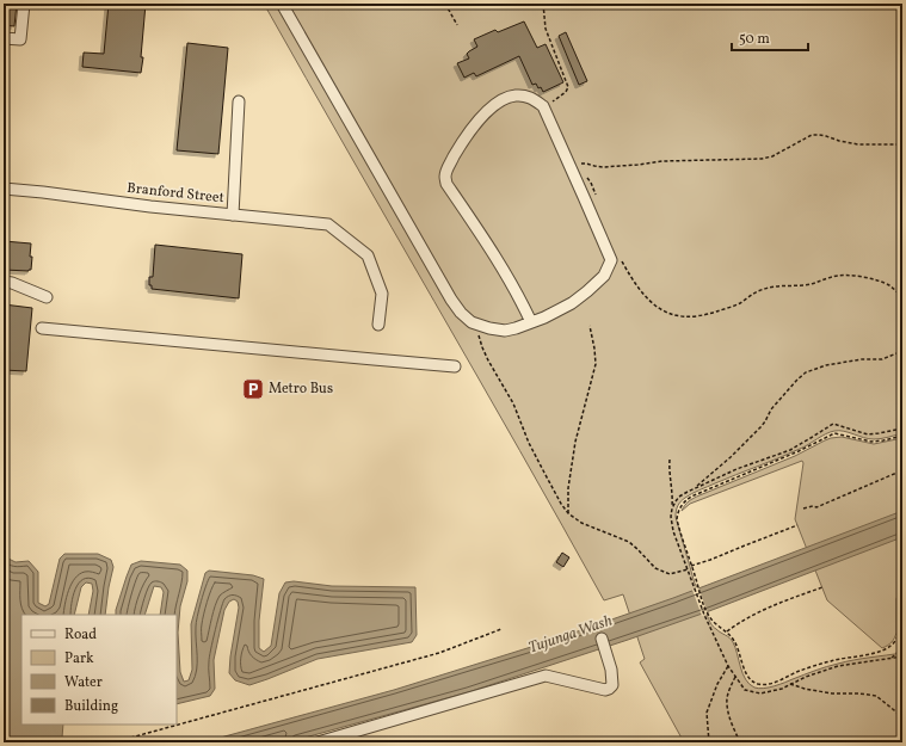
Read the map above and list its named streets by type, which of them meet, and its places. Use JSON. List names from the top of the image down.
{
  "streets": {
    "street": ["Branford Street"]
  },
  "water": ["Tujunga Wash"],
  "places": {
    "parking": ["Metro Bus"]
  },
  "legend": [
    "Road",
    "Park",
    "Water",
    "Building"
  ],
  "scale_bar": "50 m"
}
